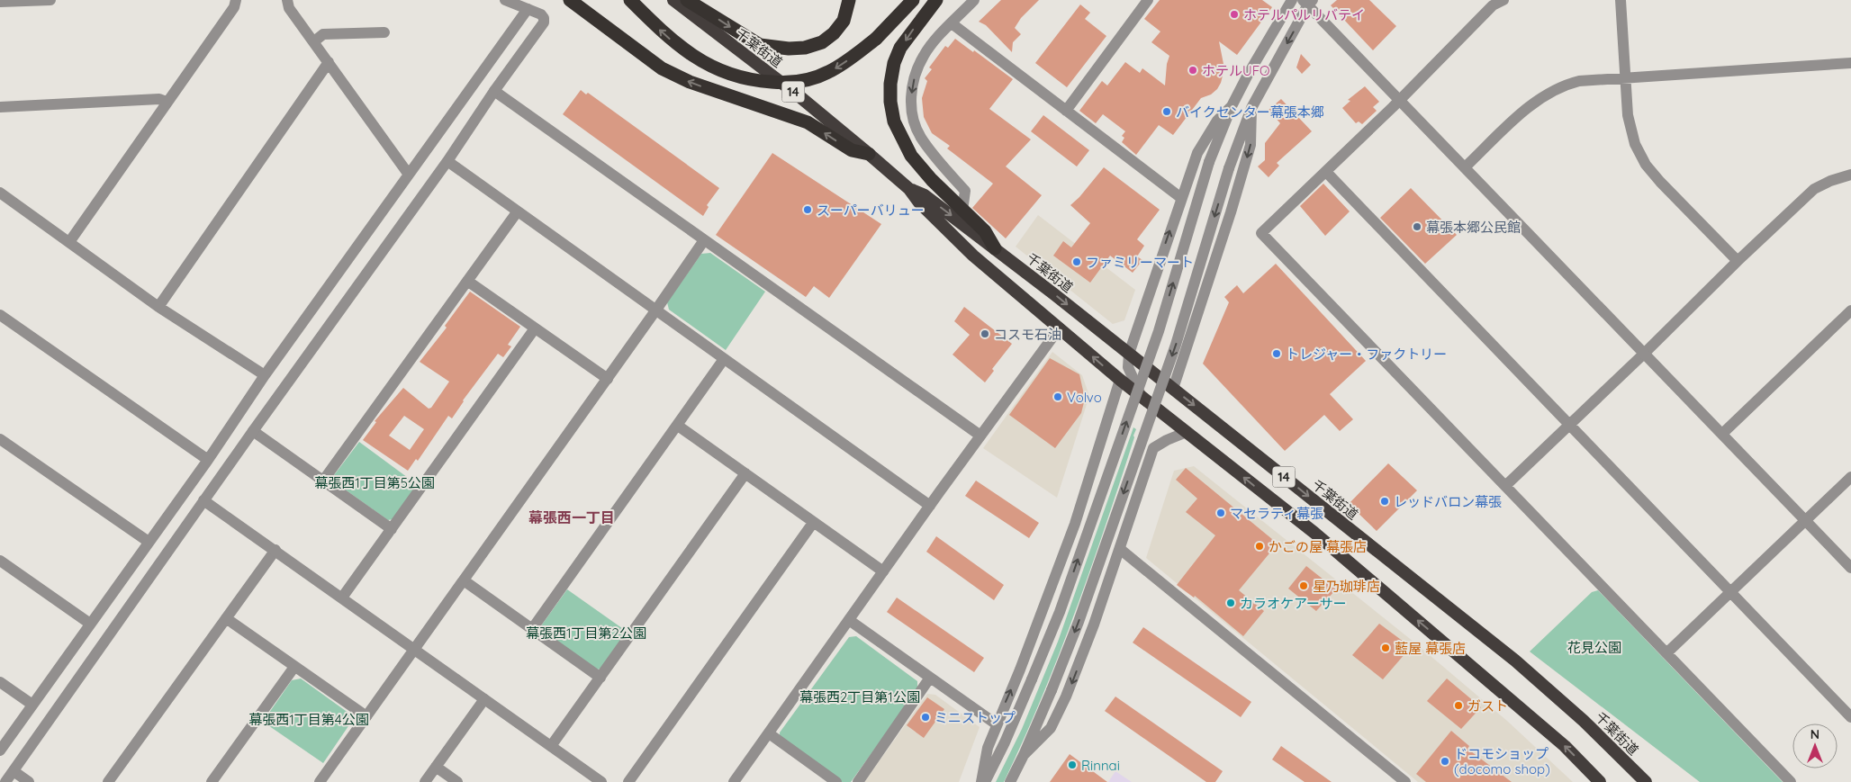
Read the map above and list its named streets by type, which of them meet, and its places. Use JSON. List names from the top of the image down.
{
  "streets": {
    "highway": ["千葉街道", "14"]
  },
  "districts": ["幕張西一丁目"],
  "parks": [
    "幕張西1丁目第5公園",
    "幕張西1丁目第2公園",
    "花見公園",
    "幕張西2丁目第1公園",
    "幕張西1丁目第4公園"
  ],
  "places": [
    "ホテルパルリバテイ",
    "ホテルUFO",
    "バイクセンター幕張本郷",
    "スーパーバリュー",
    "幕張本郷公民館",
    "ファミリーマート",
    "コスモ石油",
    "トレジャー・ファクトリー",
    "Volvo",
    "レッドバロン幕張",
    "マセラティ幕張",
    "かごの屋 幕張店",
    "星乃珈琲店",
    "カラオケアーサー",
    "藍屋 幕張店",
    "ガスト",
    "ミニストップ",
    "ドコモショップ (docomo shop)",
    "Rinnai"
  ],
  "north": "top"
}
